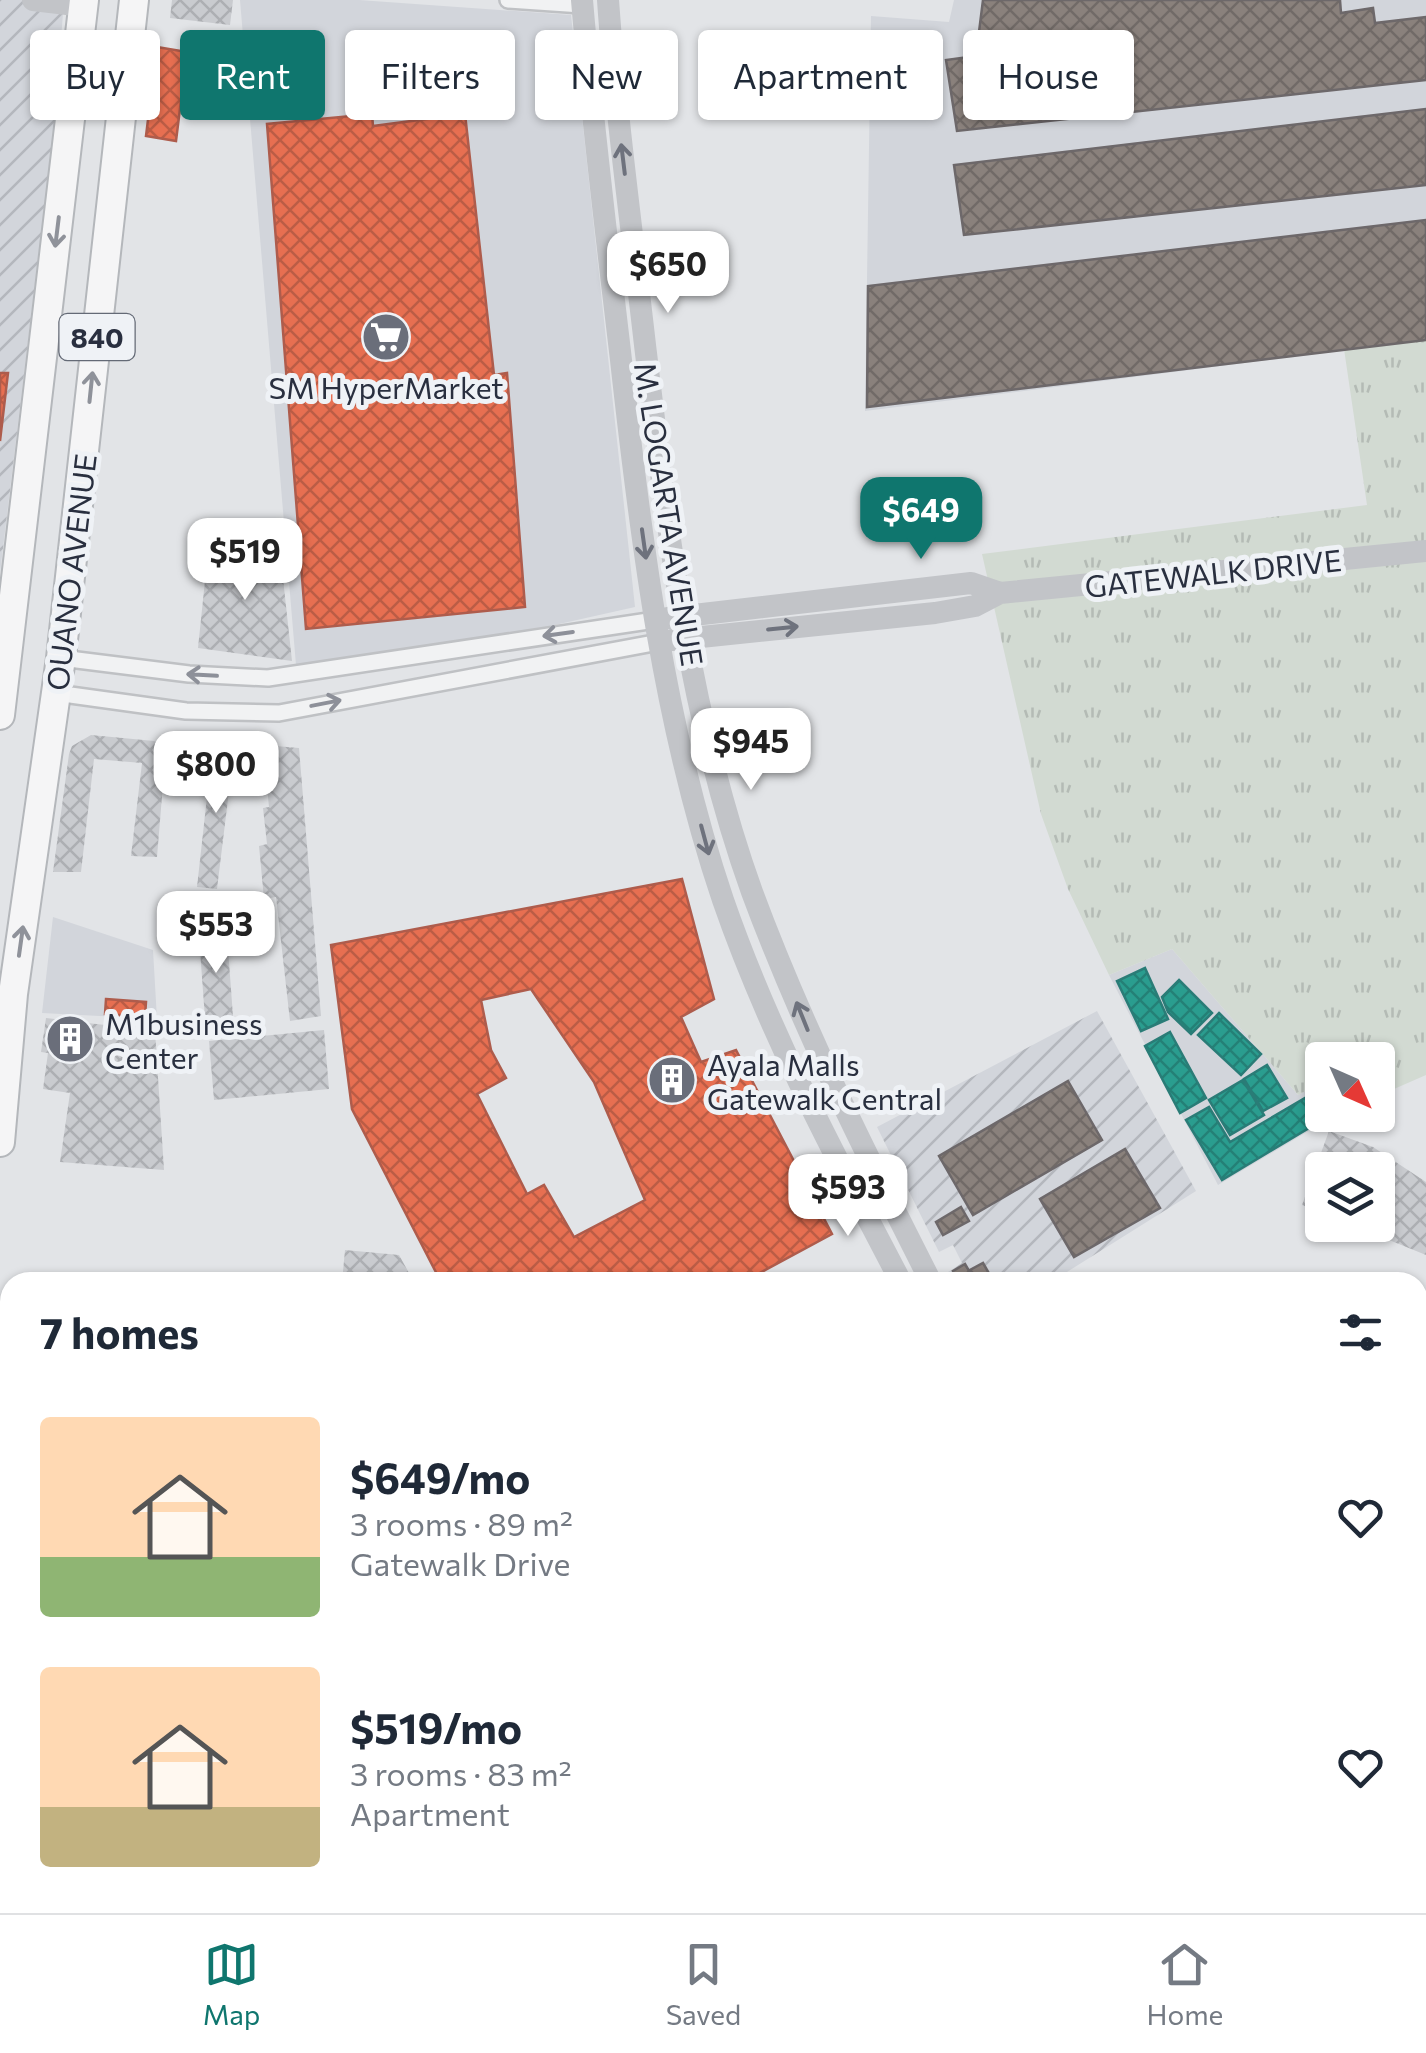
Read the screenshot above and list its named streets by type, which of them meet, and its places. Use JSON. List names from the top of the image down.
{
  "streets": {
    "highway": ["840", "OUANO AVENUE"],
    "main road": ["M. LOGARTA AVENUE", "GATEWALK DRIVE"]
  },
  "crossings": [
    ["M. LOGARTA AVENUE", "GATEWALK DRIVE"]
  ],
  "places": {
    "supermarket": ["SM HyperMarket"],
    "building": ["M1business Center", "Ayala Malls Gatewalk Central"]
  },
  "north": "bottom right",
  "page": {
    "chip": [
      "Buy",
      "Rent",
      "Filters",
      "New",
      "Apartment",
      "House"
    ],
    "price": [
      "$650",
      "$649",
      "$519",
      "$945",
      "$800",
      "$553",
      "$593"
    ],
    "heading": "7 homes",
    "list": [
      {
        "name": "$649/mo",
        "note": "3 rooms · 89 m² · Gatewalk Drive"
      },
      {
        "name": "$519/mo",
        "note": "3 rooms · 83 m² · Apartment"
      }
    ],
    "tabs": ["Map", "Saved", "Home"]
  }
}
